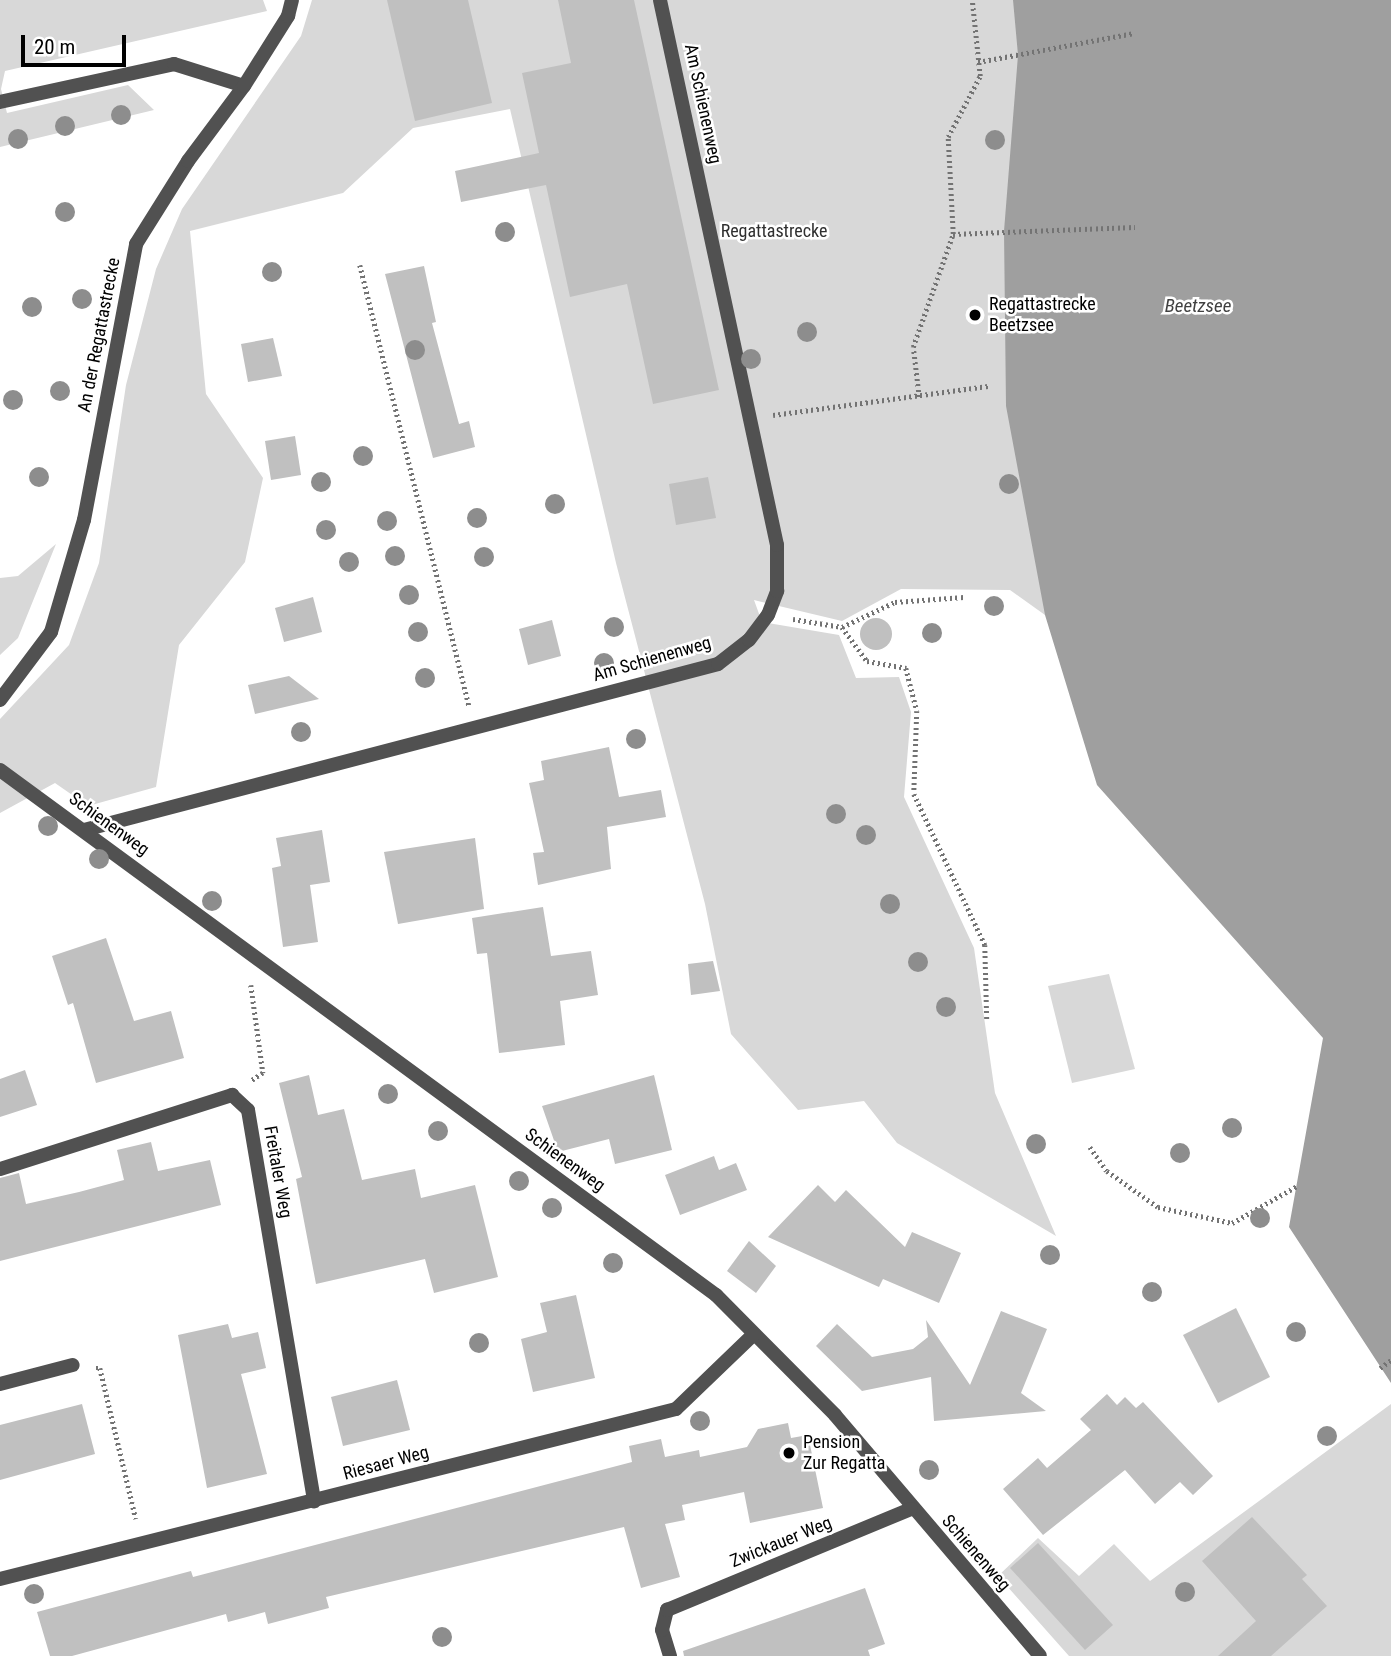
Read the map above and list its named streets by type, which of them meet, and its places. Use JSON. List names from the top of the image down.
{
  "streets": {
    "street": [
      "Am Schienenweg",
      "An der Regattastrecke",
      "Schienenweg",
      "Freitaler Weg",
      "Riesaer Weg",
      "Zwickauer Weg"
    ]
  },
  "crossings": [
    ["Am Schienenweg", "Schienenweg"],
    ["Schienenweg", "Riesaer Weg"],
    ["Schienenweg", "Zwickauer Weg"],
    ["Freitaler Weg", "Riesaer Weg"]
  ],
  "water": ["Beetzsee"],
  "parks": ["Regattastrecke"],
  "places": ["Regattastrecke Beetzsee", "Pension Zur Regatta"],
  "scale_bar": "20 m"
}
